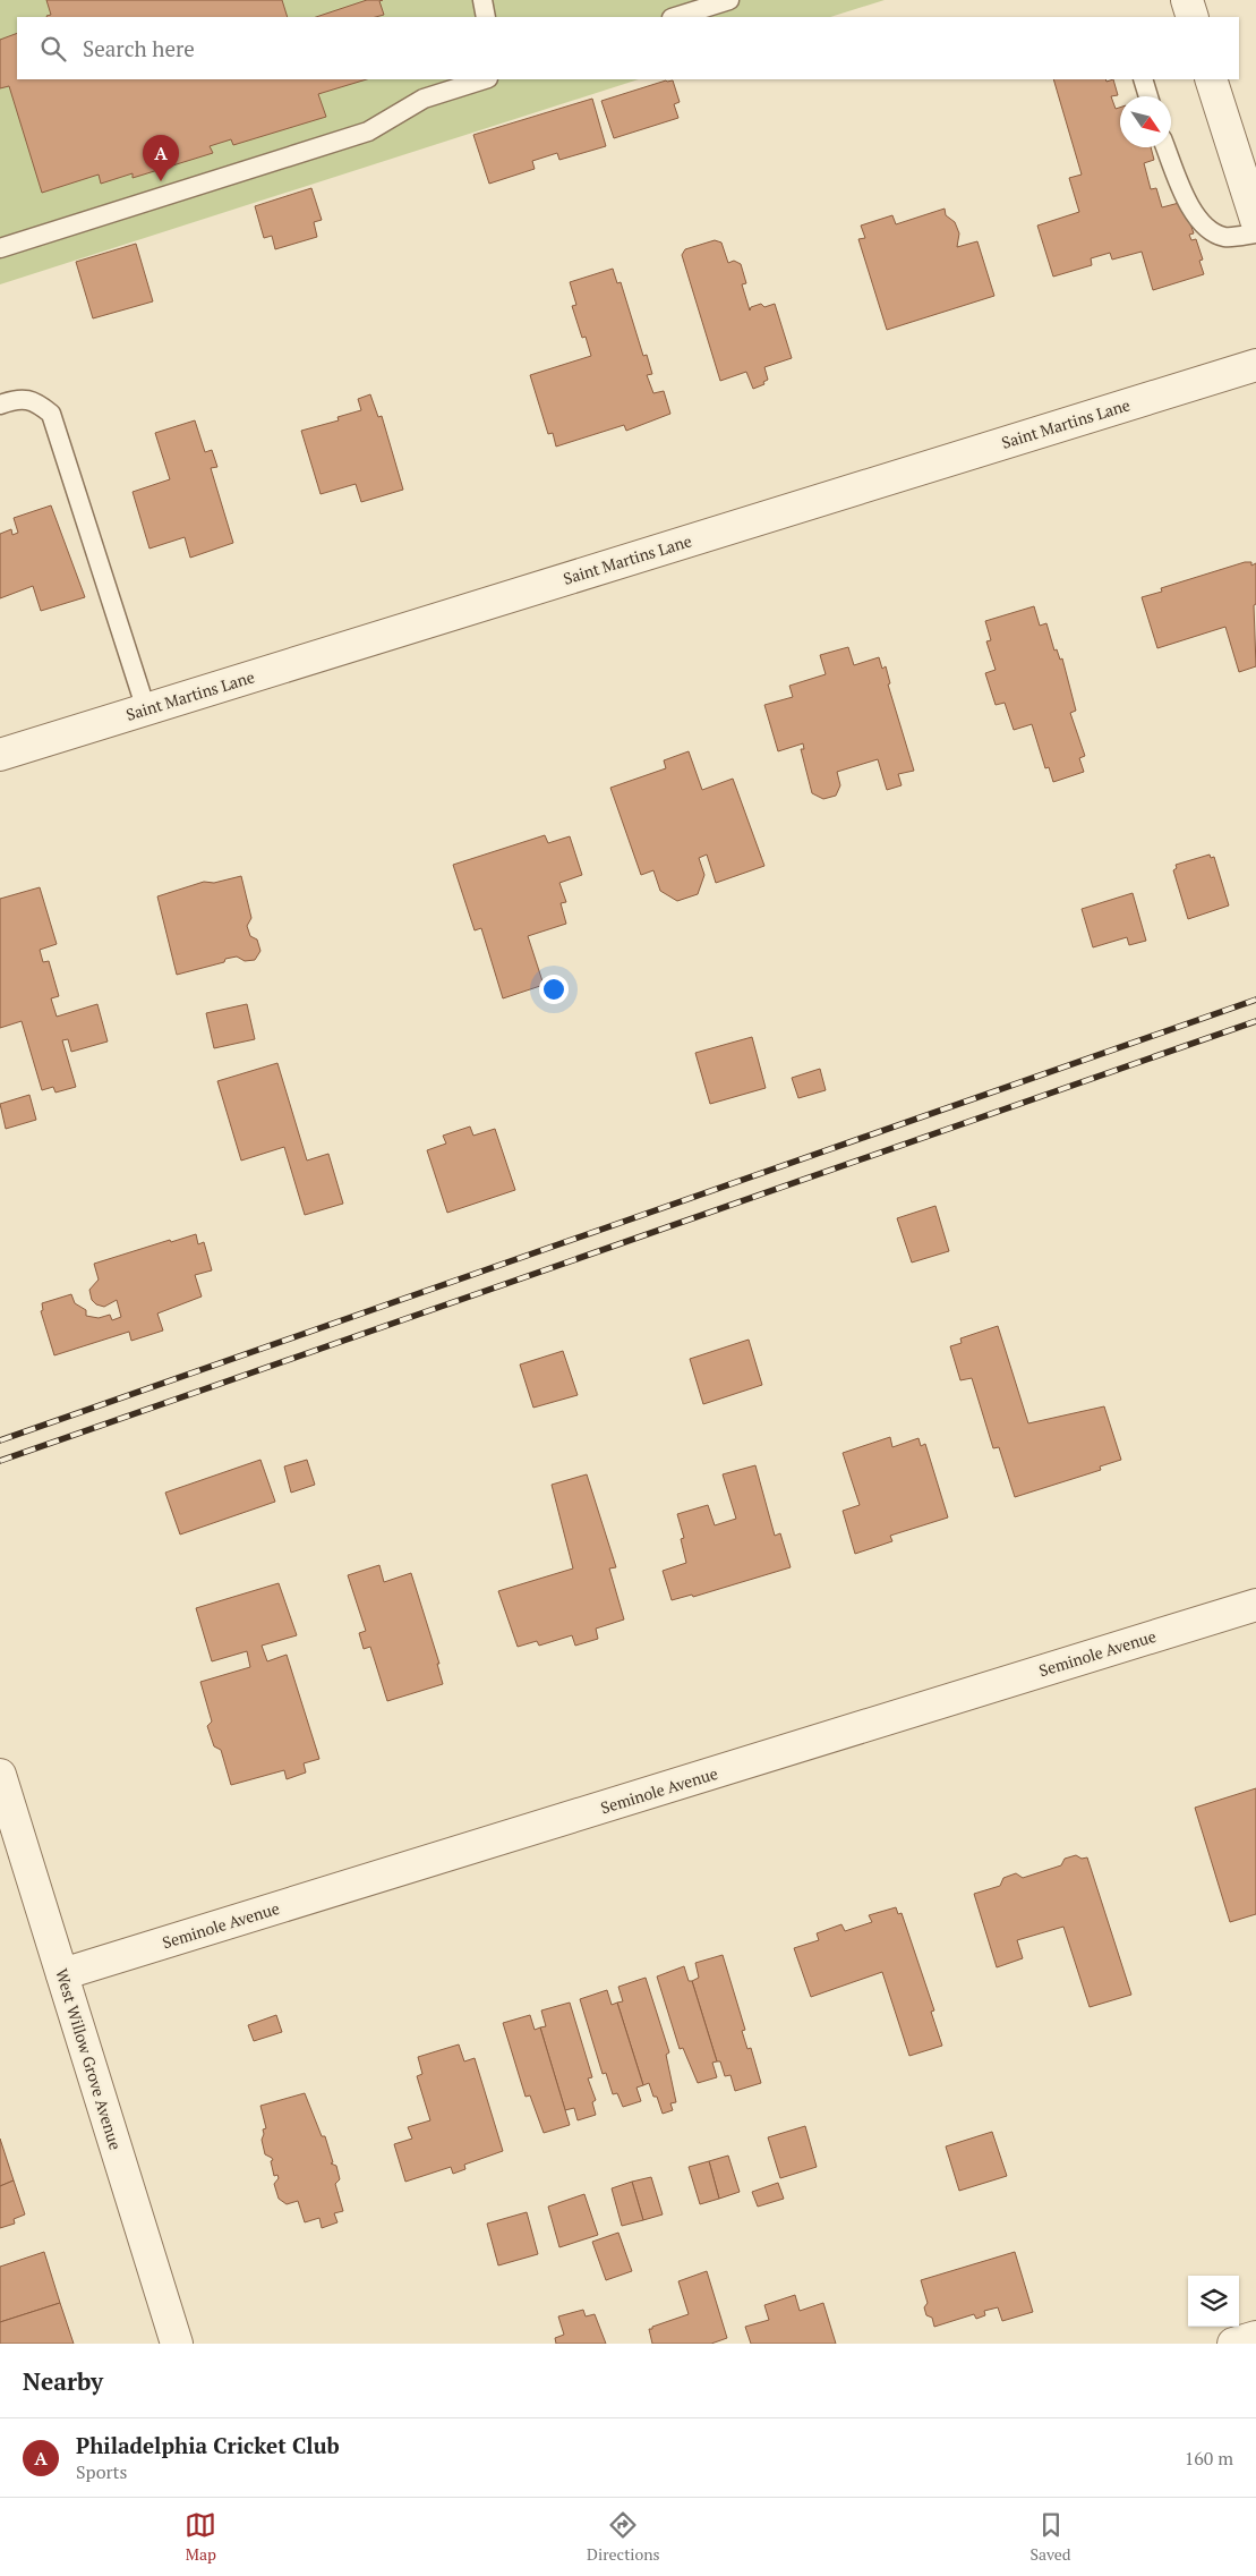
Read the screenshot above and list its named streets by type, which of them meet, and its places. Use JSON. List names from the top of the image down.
{
  "streets": {
    "street": ["Saint Martins Lane", "Seminole Avenue", "West Willow Grove Avenue"]
  },
  "crossings": [
    ["Seminole Avenue", "West Willow Grove Avenue"]
  ],
  "north": "bottom right",
  "page": {
    "search": "Search here",
    "pins": "A",
    "heading": "Nearby",
    "list": [
      {
        "mark": "A",
        "name": "Philadelphia Cricket Club",
        "note": "Sports",
        "value": "160 m"
      }
    ],
    "nav": ["Map", "Directions", "Saved"]
  }
}
